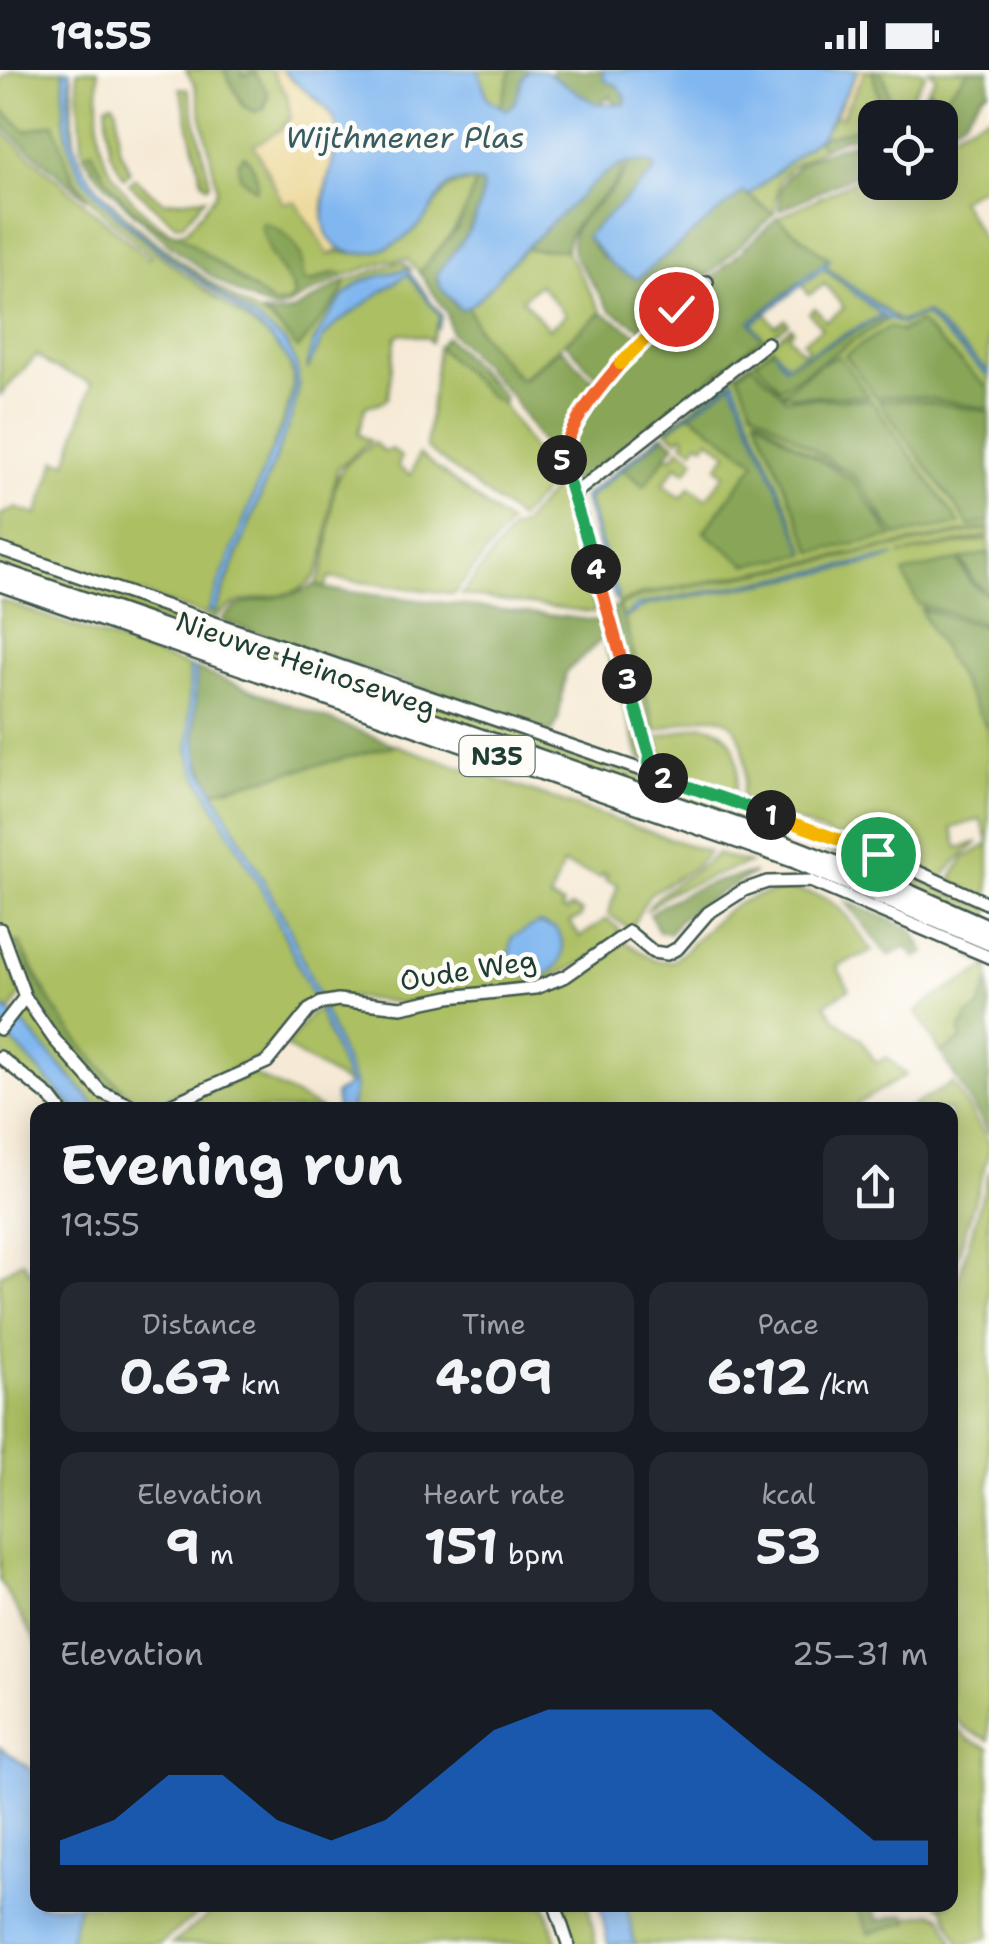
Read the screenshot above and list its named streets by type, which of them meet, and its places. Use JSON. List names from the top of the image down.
{
  "streets": {
    "highway": ["Nieuwe Heinoseweg", "N35"],
    "street": ["Oude Weg"]
  },
  "water": ["Wijthmener Plas"],
  "page": {
    "status": "19:55",
    "pins": [
      "5",
      "4",
      "3",
      "2",
      "1"
    ],
    "heading": ["Evening run", "19:55"],
    "stats": [
      ["Distance", "0.67 km"],
      ["Time", "4:09"],
      ["Pace", "6:12 /km"],
      ["Elevation", "9 m"],
      ["Heart rate", "151 bpm"],
      ["kcal", "53"]
    ],
    "chart": ["Elevation", "25–31 m"]
  }
}
